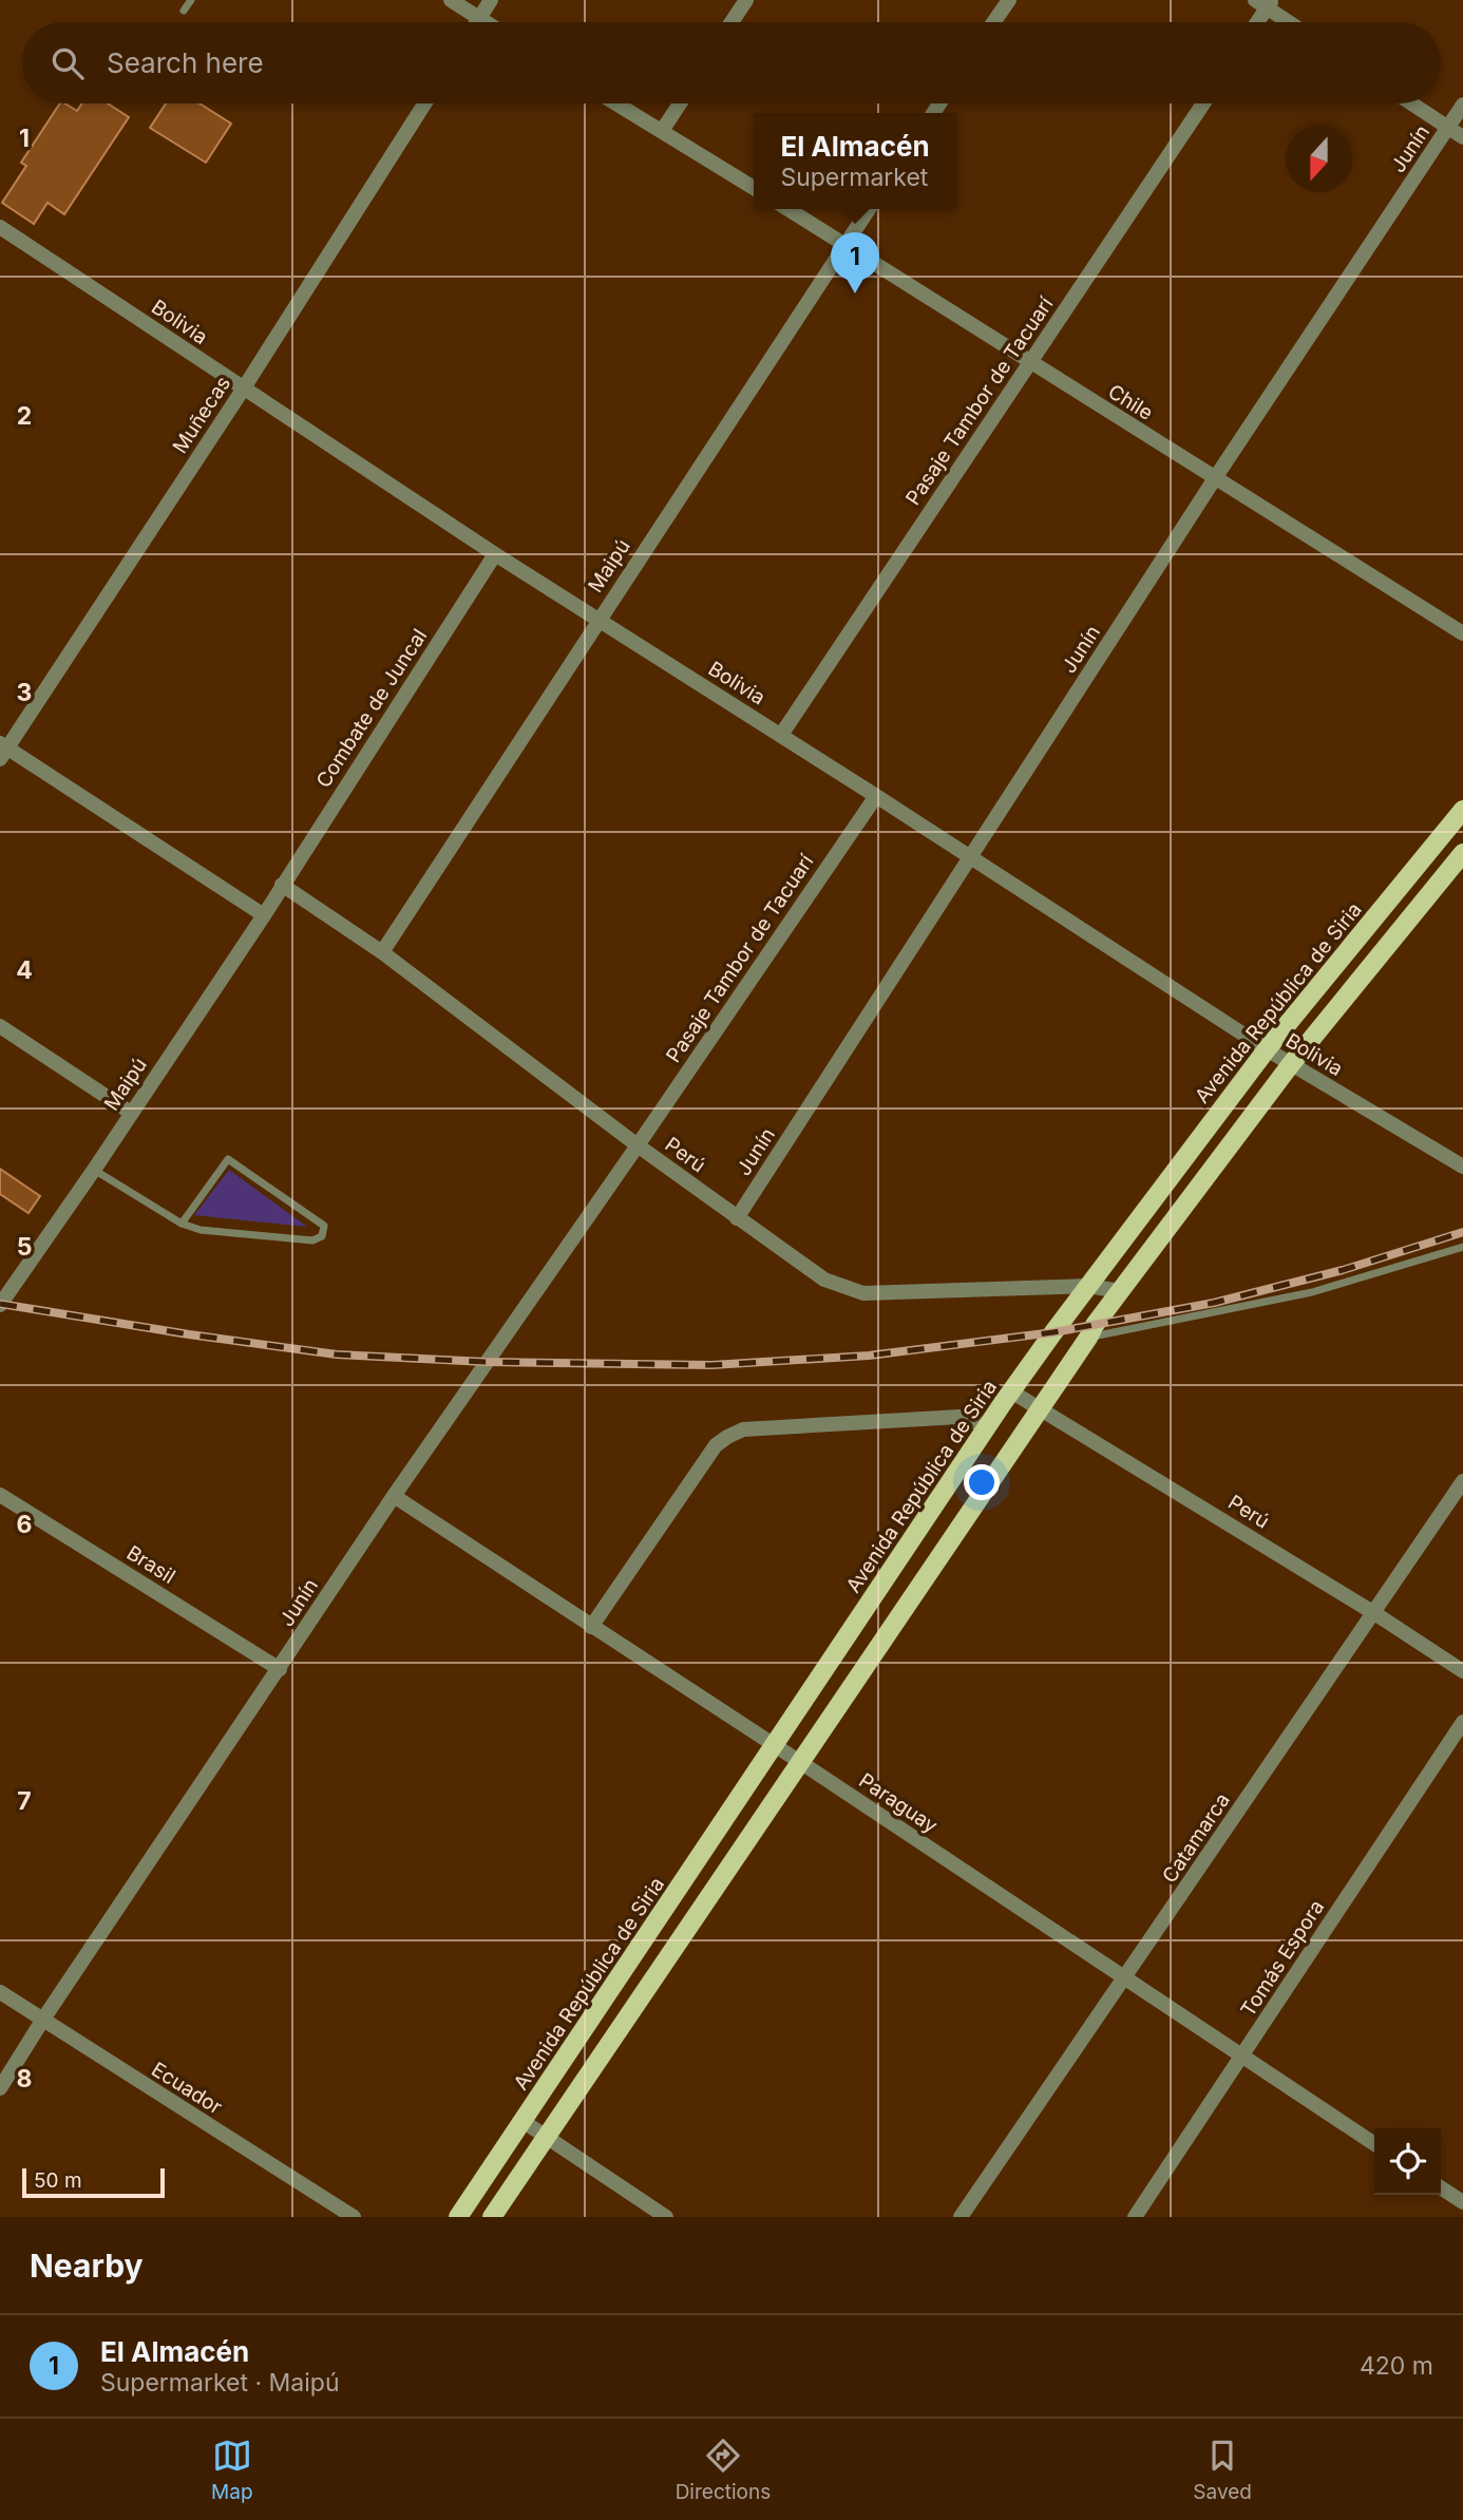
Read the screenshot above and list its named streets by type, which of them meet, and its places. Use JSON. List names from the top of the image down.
{
  "streets": {
    "main road": ["Avenida República de Siria"],
    "street": [
      "Junín",
      "Bolivia",
      "Pasaje Tambor de Tacuarí",
      "Chile",
      "Muñecas",
      "Maipú",
      "Combate de Juncal",
      "Perú",
      "Brasil",
      "Paraguay",
      "Catamarca",
      "Tomás Espora",
      "Ecuador"
    ]
  },
  "crossings": [
    ["Junín", "Bolivia"],
    ["Junín", "Pasaje Tambor de Tacuarí"],
    ["Junín", "Chile"],
    ["Junín", "Perú"],
    ["Junín", "Brasil"],
    ["Junín", "Paraguay"],
    ["Junín", "Ecuador"],
    ["Bolivia", "Pasaje Tambor de Tacuarí"],
    ["Bolivia", "Muñecas"],
    ["Bolivia", "Maipú"],
    ["Bolivia", "Combate de Juncal"],
    ["Bolivia", "Avenida República de Siria"],
    ["Pasaje Tambor de Tacuarí", "Chile"],
    ["Pasaje Tambor de Tacuarí", "Perú"],
    ["Chile", "Maipú"],
    ["Maipú", "Combate de Juncal"],
    ["Maipú", "Perú"],
    ["Combate de Juncal", "Perú"],
    ["Avenida República de Siria", "Perú"],
    ["Avenida República de Siria", "Paraguay"],
    ["Perú", "Catamarca"],
    ["Paraguay", "Catamarca"],
    ["Paraguay", "Tomás Espora"]
  ],
  "scale_bar": "50 m",
  "north": "bottom",
  "page": {
    "search": "Search here",
    "popup": ["El Almacén", "Supermarket"],
    "pins": "1",
    "scale": "50 m",
    "heading": "Nearby",
    "list": [
      {
        "mark": "1",
        "name": "El Almacén",
        "note": "Supermarket · Maipú",
        "value": "420 m"
      }
    ],
    "nav": ["Map", "Directions", "Saved"]
  },
  "grid": {
    "rows": [
      "1",
      "2",
      "3",
      "4",
      "5",
      "6",
      "7",
      "8"
    ]
  }
}
